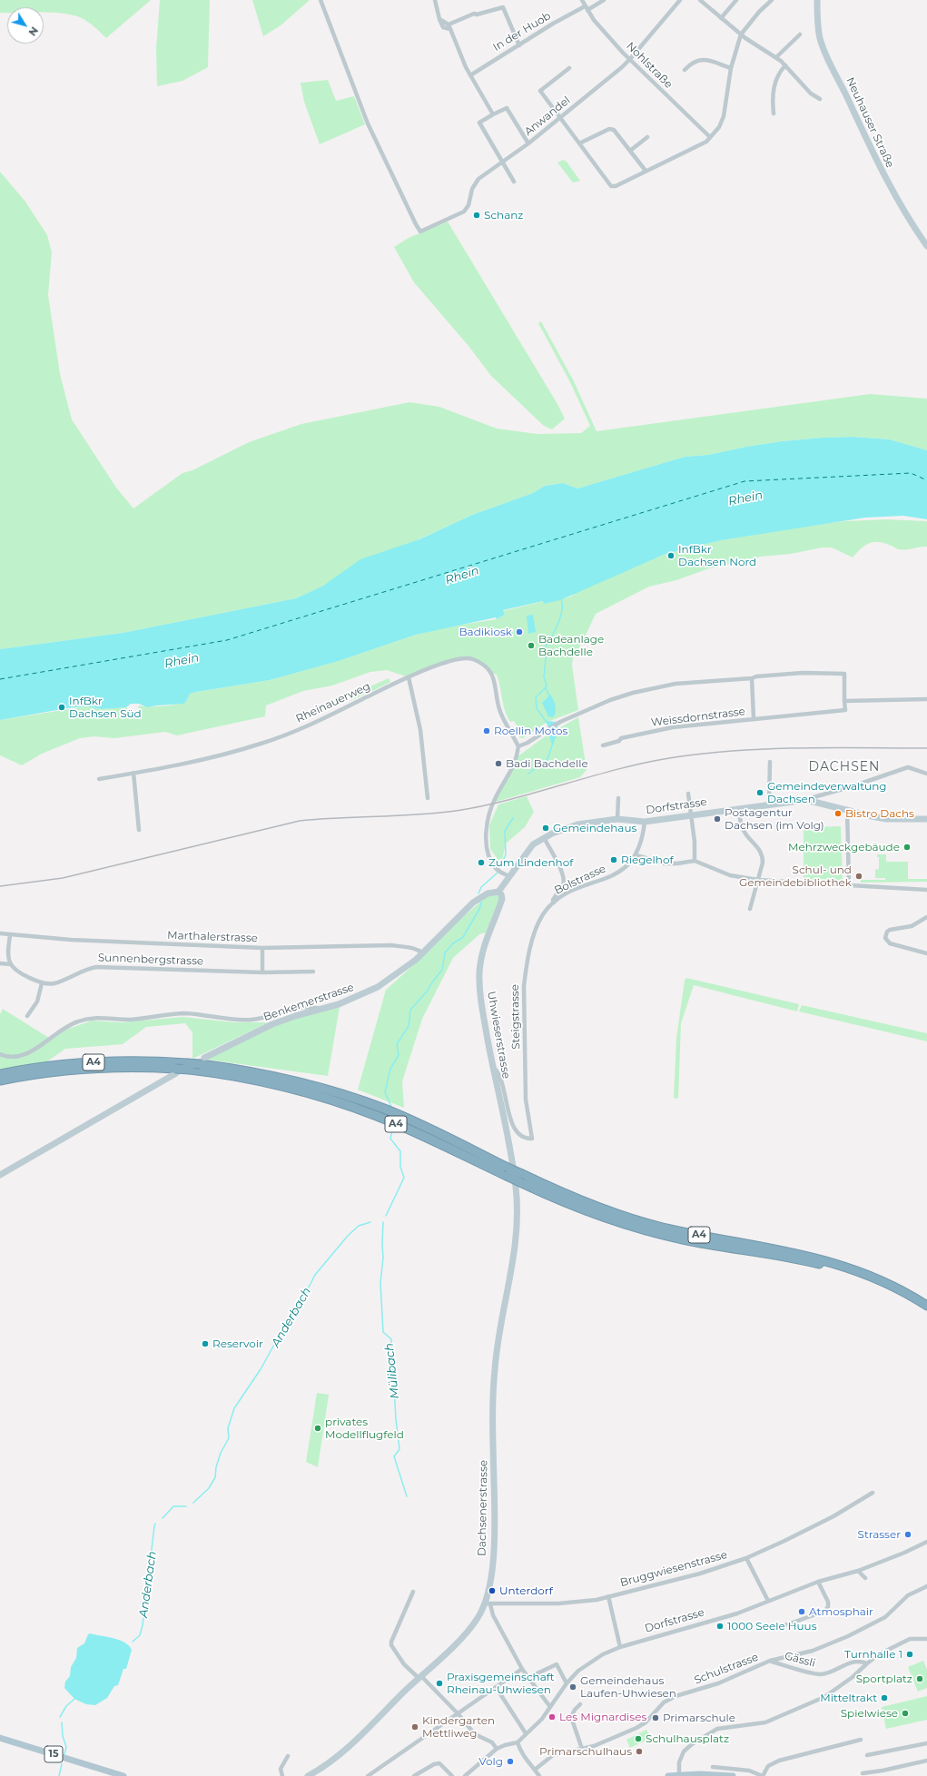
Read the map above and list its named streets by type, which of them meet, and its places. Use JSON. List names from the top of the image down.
{
  "streets": {
    "highway": ["A4"],
    "main road": ["15"],
    "street": [
      "In der Huob",
      "Nohlstraße",
      "Anwandel",
      "Neuhauser Straße",
      "Rheinauerweg",
      "Weissdornstrasse",
      "Dorfstrasse",
      "Bolstrasse",
      "Marthalerstrasse",
      "Sunnenbergstrasse",
      "Benkemerstrasse",
      "Steigstrasse",
      "Uhwieserstrasse",
      "Dachsenerstrasse",
      "Bruggwiesenstrasse",
      "Gässli",
      "Schulstrasse"
    ]
  },
  "crossings": [
    ["In der Huob", "Nohlstraße"],
    ["Nohlstraße", "Anwandel"],
    ["Dorfstrasse", "Bolstrasse"],
    ["Dorfstrasse", "Benkemerstrasse"],
    ["Dorfstrasse", "Uhwieserstrasse"],
    ["Bolstrasse", "Steigstrasse"],
    ["Marthalerstrasse", "Benkemerstrasse"],
    ["Benkemerstrasse", "Uhwieserstrasse"],
    ["Benkemerstrasse", "A4"],
    ["Steigstrasse", "Uhwieserstrasse"],
    ["Uhwieserstrasse", "A4"],
    ["Uhwieserstrasse", "Dachsenerstrasse"],
    ["A4", "Dachsenerstrasse"],
    ["Dachsenerstrasse", "Bruggwiesenstrasse"],
    ["Gässli", "Schulstrasse"]
  ],
  "districts": ["DACHSEN"],
  "water": ["Rhein", "Anderbach", "Mülibach"],
  "places": [
    "Schanz",
    "InfBkr Dachsen Nord",
    "Badikiosk",
    "Badeanlage Bachdelle",
    "InfBkr Dachsen Süd",
    "Roellin Motos",
    "Badi Bachdelle",
    "Gemeindeverwaltung Dachsen",
    "Bistro Dachs",
    "Postagentur Dachsen (im Volg)",
    "Gemeindehaus",
    "Mehrzweckgebäude",
    "Riegelhof",
    "Zum Lindenhof",
    "Schul- und Gemeindebibliothek",
    "Reservoir",
    "privates Modellflugfeld",
    "Strasser",
    "Unterdorf",
    "Atmosphair",
    "1000 Seele Huus",
    "Turnhalle 1",
    "Sportplatz",
    "Praxisgemeinschaft Rheinau-Uhwiesen",
    "Gemeindehaus Laufen-Uhwiesen",
    "Mitteltrakt",
    "Spielwiese",
    "Les Mignardises",
    "Primarschule",
    "Kindergarten Mettliweg",
    "Schulhausplatz",
    "Primarschulhaus",
    "Volg"
  ],
  "north": "bottom right"
}
